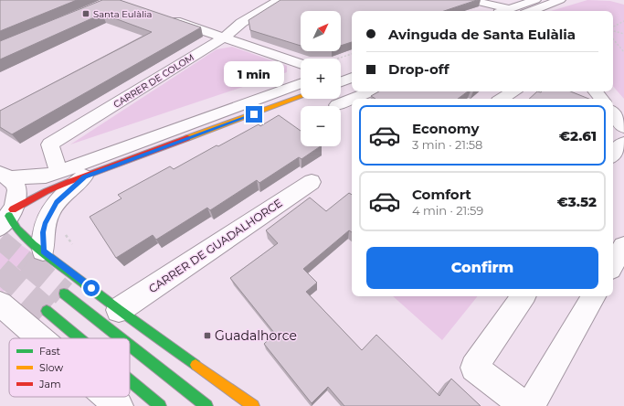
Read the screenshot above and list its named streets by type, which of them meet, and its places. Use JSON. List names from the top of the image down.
{
  "streets": {
    "street": ["CARRER DE COLOM", "CARRER DE GUADALHORCE"]
  },
  "places": {
    "transit": ["Santa Eulàlia", "Guadalhorce"]
  },
  "legend": ["Fast", "Slow", "Jam"],
  "north": "top right",
  "page": {
    "map_buttons": ["+", "−"],
    "banner": ["Avinguda de Santa Eulàlia", "Drop-off"],
    "bubble": "1 min",
    "list": [
      {
        "name": "Economy",
        "note": "3 min · 21:58",
        "value": "€2.61"
      },
      {
        "name": "Comfort",
        "note": "4 min · 21:59",
        "value": "€3.52"
      }
    ],
    "buttons": "Confirm"
  }
}
